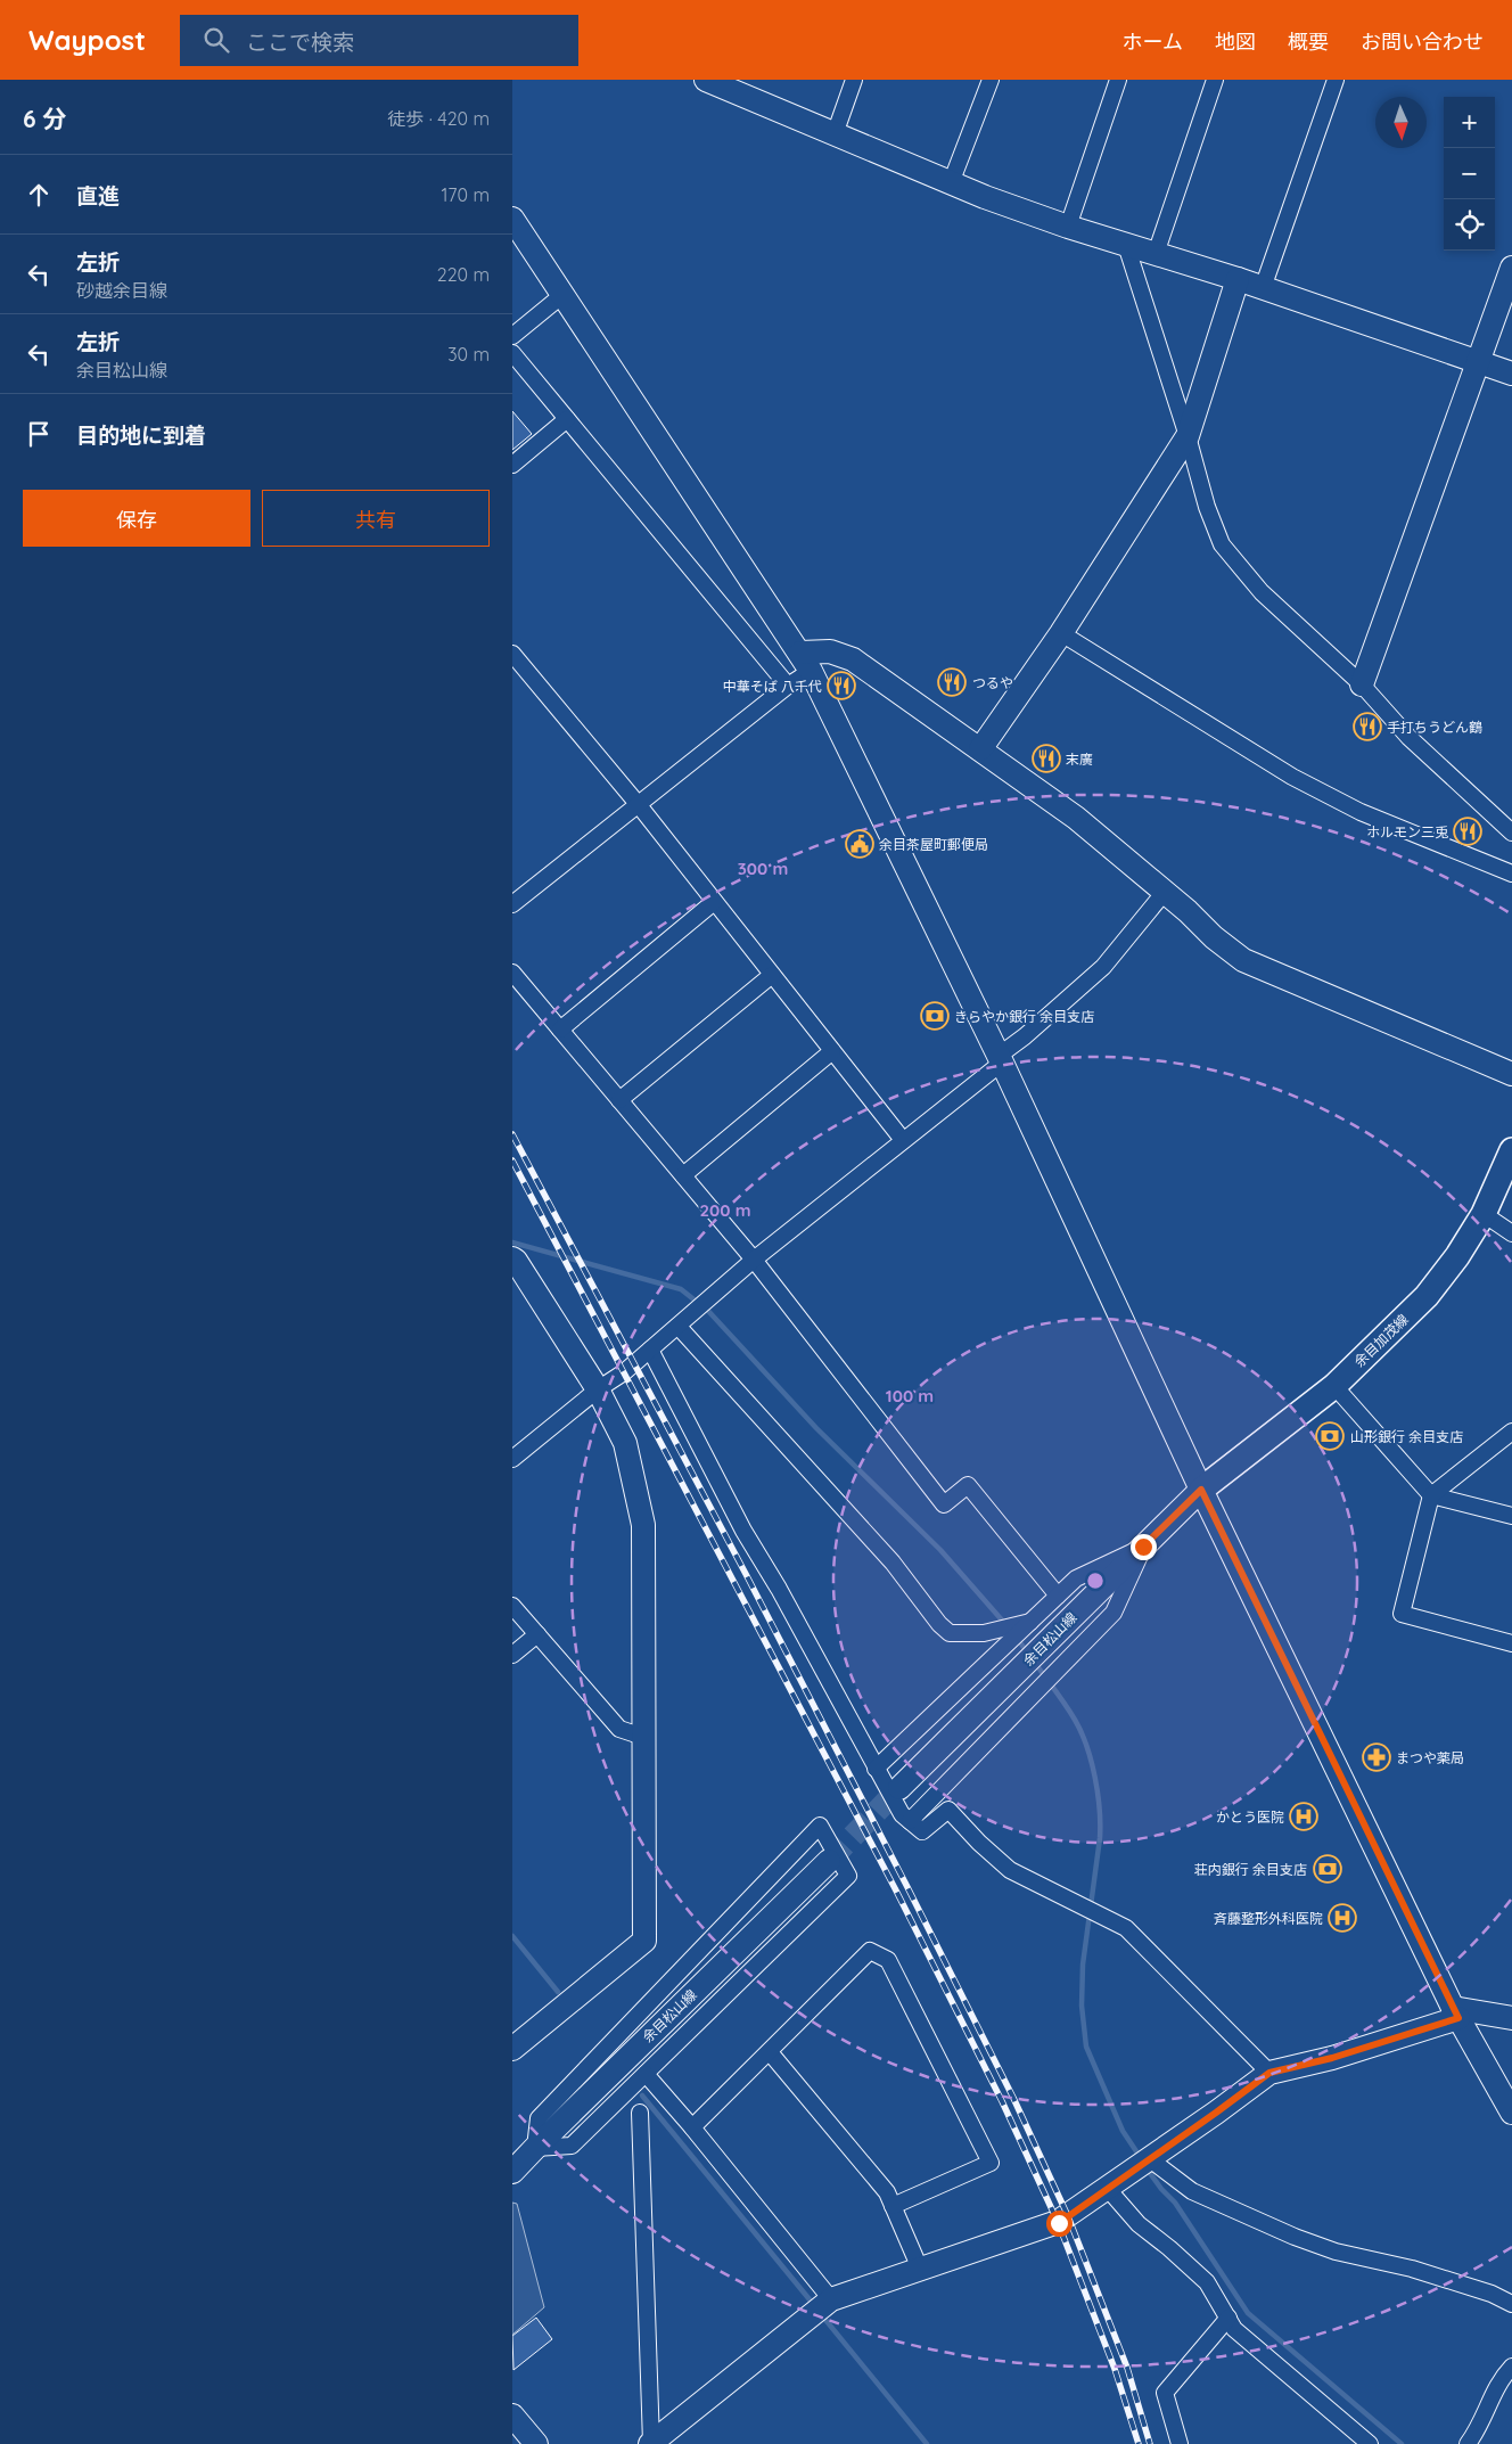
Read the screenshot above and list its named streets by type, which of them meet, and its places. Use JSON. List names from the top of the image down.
{
  "streets": {
    "main road": ["余目加茂線"],
    "street": ["余目松山線"]
  },
  "crossings": [
    ["余目加茂線", "余目松山線"]
  ],
  "places": {
    "restaurant": [
      "つるや",
      "中華そば 八千代",
      "手打ちうどん鶴",
      "末廣",
      "ホルモン三兎"
    ],
    "public building": ["余目茶屋町郵便局"],
    "bank": ["きらやか銀行 余目支店", "山形銀行 余目支店", "荘内銀行 余目支店"],
    "pharmacy": ["まつや薬局"],
    "hospital": ["かとう医院", "斉藤整形外科医院"]
  },
  "north": "bottom",
  "page": {
    "header": "Waypost",
    "search": "ここで検索",
    "nav": [
      "ホーム",
      "地図",
      "概要",
      "お問い合わせ"
    ],
    "heading": ["6 分", "徒歩 · 420 m"],
    "map_buttons": ["+", "−"],
    "list": [
      ["直進", "170 m"],
      ["左折", "砂越余目線", "220 m"],
      ["左折", "余目松山線", "30 m"],
      "目的地に到着"
    ],
    "buttons": ["保存", "共有"]
  },
  "rings": ["300 m", "200 m", "100 m"]
}
